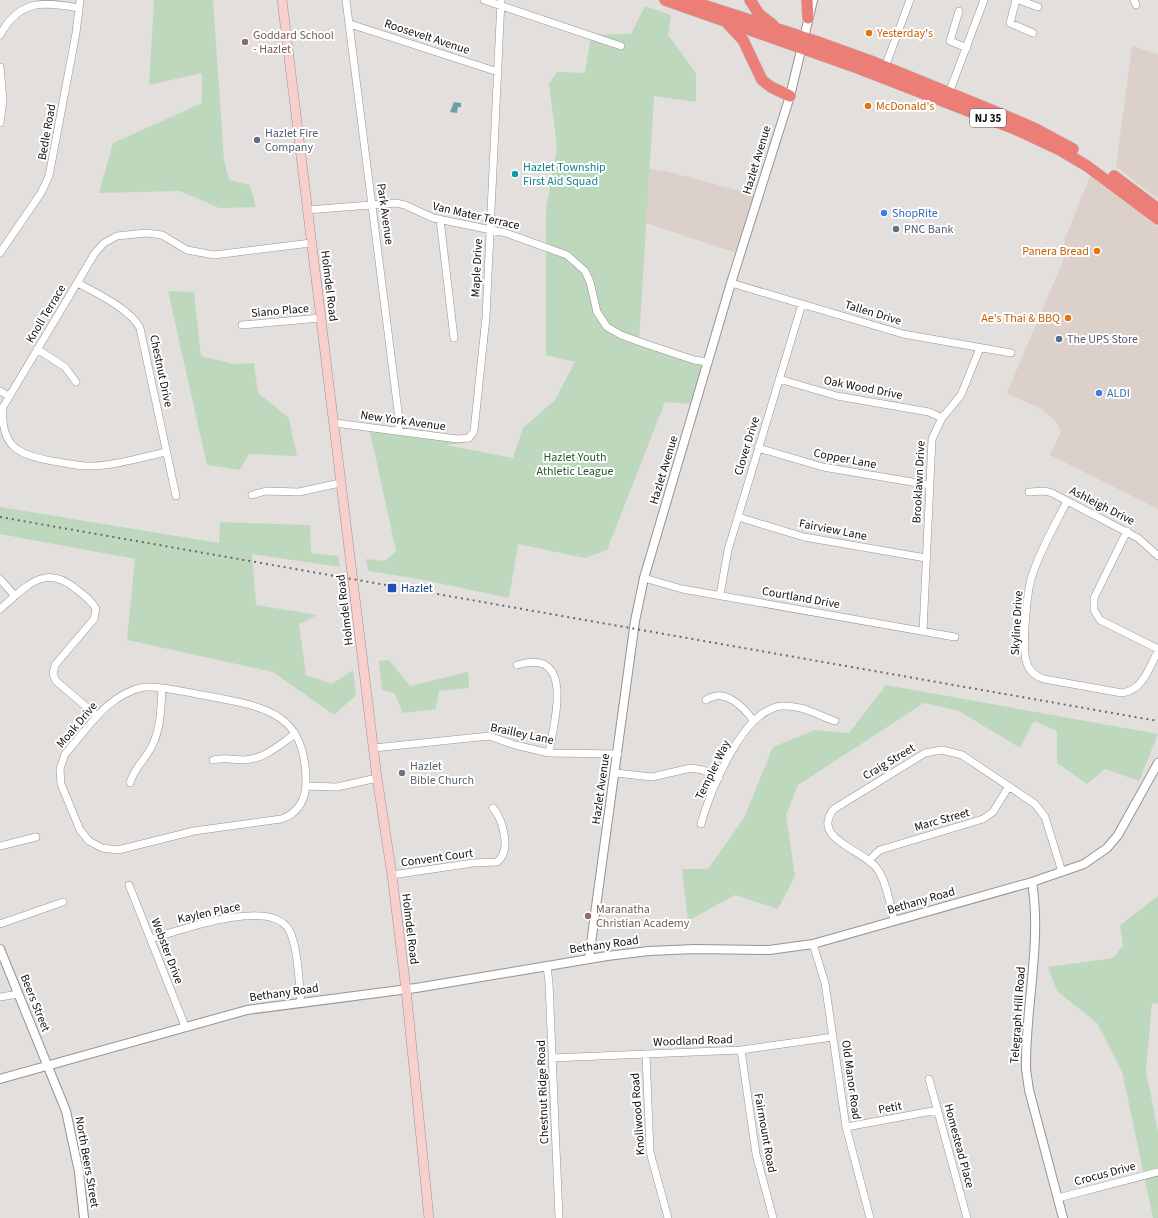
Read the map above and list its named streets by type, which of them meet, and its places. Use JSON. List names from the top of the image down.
{
  "streets": {
    "highway": ["NJ 35"],
    "main road": ["Holmdel Road"],
    "street": [
      "Roosevelt Avenue",
      "Bedle Road",
      "Hazlet Avenue",
      "Park Avenue",
      "Van Mater Terrace",
      "Maple Drive",
      "Siano Place",
      "Tallen Drive",
      "Knoll Terrace",
      "Chestnut Drive",
      "Oak Wood Drive",
      "New York Avenue",
      "Clover Drive",
      "Copper Lane",
      "Brooklawn Drive",
      "Ashleigh Drive",
      "Fairview Lane",
      "Courtland Drive",
      "Skyline Drive",
      "Moak Drive",
      "Brailley Lane",
      "Craig Street",
      "Templer Way",
      "Marc Street",
      "Convent Court",
      "Bethany Road",
      "Kaylen Place",
      "Webster Drive",
      "Beers Street",
      "Telegraph Hill Road",
      "Woodland Road",
      "Old Manor Road",
      "Chestnut Ridge Road",
      "Petit",
      "Knollwood Road",
      "Fairmount Road",
      "Homestead Place",
      "North Beers Street",
      "Crocus Drive"
    ]
  },
  "crossings": [
    ["Roosevelt Avenue", "Park Avenue"],
    ["Roosevelt Avenue", "Maple Drive"],
    ["NJ 35", "Hazlet Avenue"],
    ["Hazlet Avenue", "Van Mater Terrace"],
    ["Hazlet Avenue", "Tallen Drive"],
    ["Hazlet Avenue", "Courtland Drive"],
    ["Hazlet Avenue", "Brailley Lane"],
    ["Hazlet Avenue", "Bethany Road"],
    ["Park Avenue", "Van Mater Terrace"],
    ["Park Avenue", "New York Avenue"],
    ["Van Mater Terrace", "Maple Drive"],
    ["Van Mater Terrace", "Holmdel Road"],
    ["Maple Drive", "New York Avenue"],
    ["Holmdel Road", "Siano Place"],
    ["Holmdel Road", "Knoll Terrace"],
    ["Holmdel Road", "New York Avenue"],
    ["Holmdel Road", "Brailley Lane"],
    ["Holmdel Road", "Convent Court"],
    ["Holmdel Road", "Bethany Road"],
    ["Tallen Drive", "Clover Drive"],
    ["Tallen Drive", "Brooklawn Drive"],
    ["Knoll Terrace", "Chestnut Drive"],
    ["Oak Wood Drive", "Clover Drive"],
    ["Oak Wood Drive", "Brooklawn Drive"],
    ["Clover Drive", "Copper Lane"],
    ["Clover Drive", "Fairview Lane"],
    ["Clover Drive", "Courtland Drive"],
    ["Copper Lane", "Brooklawn Drive"],
    ["Brooklawn Drive", "Fairview Lane"],
    ["Brooklawn Drive", "Courtland Drive"],
    ["Ashleigh Drive", "Skyline Drive"],
    ["Craig Street", "Marc Street"],
    ["Craig Street", "Bethany Road"],
    ["Bethany Road", "Kaylen Place"],
    ["Bethany Road", "Webster Drive"],
    ["Bethany Road", "Beers Street"],
    ["Bethany Road", "Telegraph Hill Road"],
    ["Bethany Road", "Old Manor Road"],
    ["Bethany Road", "Chestnut Ridge Road"],
    ["Bethany Road", "North Beers Street"],
    ["Kaylen Place", "Webster Drive"],
    ["Beers Street", "North Beers Street"],
    ["Telegraph Hill Road", "Crocus Drive"],
    ["Woodland Road", "Old Manor Road"],
    ["Woodland Road", "Chestnut Ridge Road"],
    ["Woodland Road", "Knollwood Road"],
    ["Woodland Road", "Fairmount Road"],
    ["Old Manor Road", "Petit"],
    ["Petit", "Homestead Place"]
  ],
  "parks": ["Hazlet Youth Athletic League"],
  "places": {
    "other": [
      "Yesterday's",
      "Goddard School - Hazlet",
      "McDonald's",
      "Hazlet Fire Company",
      "Hazlet Township First Aid Squad",
      "ShopRite",
      "PNC Bank",
      "Panera Bread",
      "Ae's Thai & BBQ",
      "The UPS Store",
      "ALDI",
      "Hazlet Bible Church",
      "Maranatha Christian Academy"
    ],
    "transit": ["Hazlet"]
  }
}
